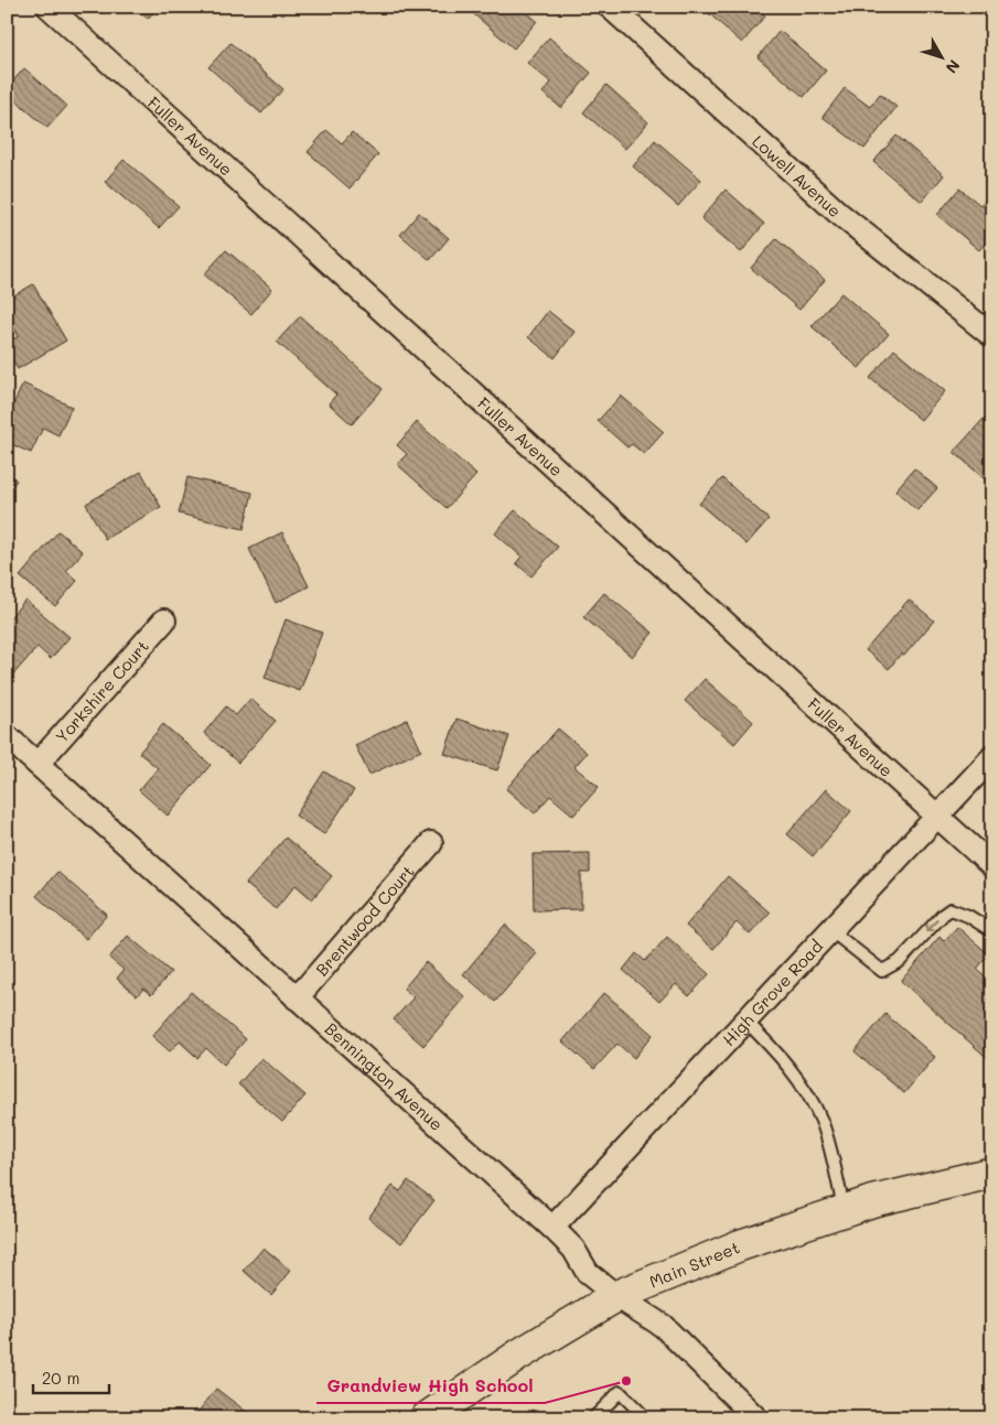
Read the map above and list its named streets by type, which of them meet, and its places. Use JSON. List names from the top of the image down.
{
  "streets": {
    "main road": ["Main Street"],
    "street": [
      "Fuller Avenue",
      "Lowell Avenue",
      "Yorkshire Court",
      "Brentwood Court",
      "High Grove Road",
      "Bennington Avenue"
    ]
  },
  "crossings": [
    ["Fuller Avenue", "High Grove Road"],
    ["Yorkshire Court", "Bennington Avenue"],
    ["Brentwood Court", "Bennington Avenue"],
    ["High Grove Road", "Bennington Avenue"],
    ["Bennington Avenue", "Main Street"]
  ],
  "places": ["Grandview High School"],
  "scale_bar": "20 m",
  "north": "bottom right"
}
